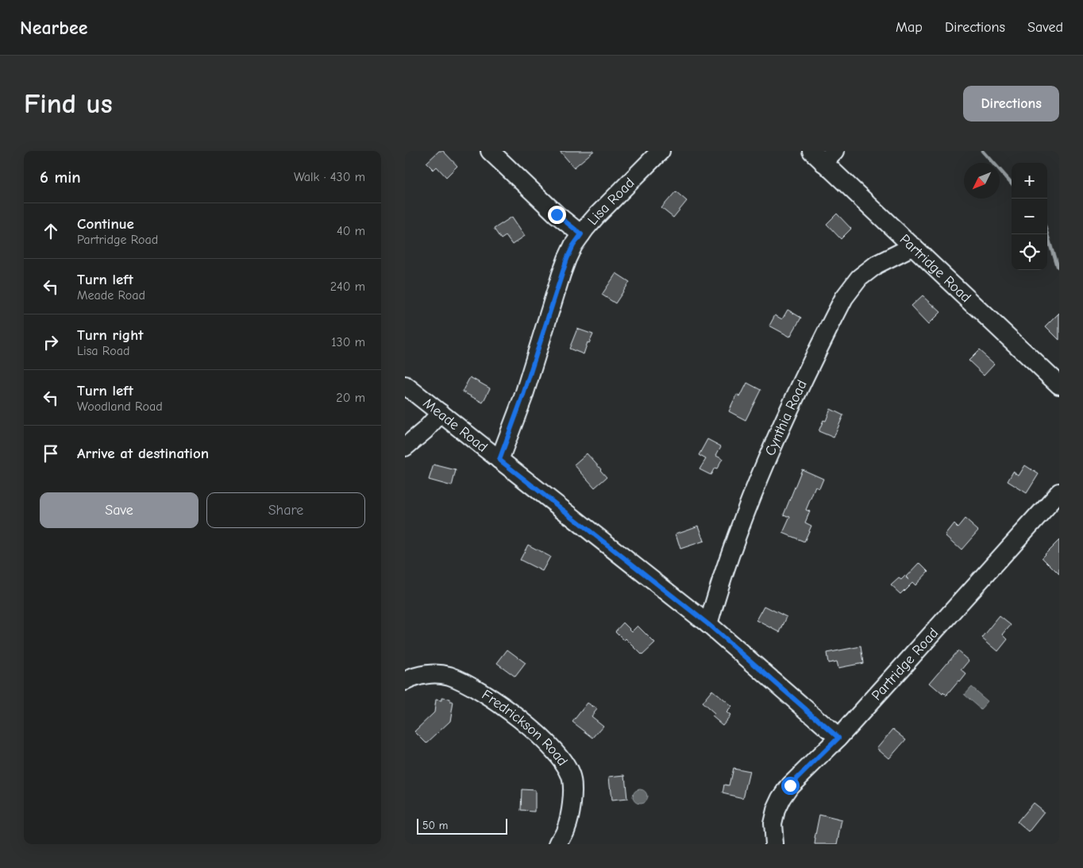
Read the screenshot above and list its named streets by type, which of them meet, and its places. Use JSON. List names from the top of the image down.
{
  "streets": {
    "street": [
      "Lisa Road",
      "Partridge Road",
      "Cynthia Road",
      "Meade Road",
      "Fredrickson Road"
    ]
  },
  "crossings": [
    ["Lisa Road", "Meade Road"],
    ["Partridge Road", "Cynthia Road"],
    ["Partridge Road", "Meade Road"],
    ["Cynthia Road", "Meade Road"]
  ],
  "scale_bar": "50 m",
  "north": "bottom left",
  "page": {
    "header": "Nearbee",
    "nav": ["Map", "Directions", "Saved"],
    "buttons": [
      "Directions",
      ["Save", "Share"]
    ],
    "title": "Find us",
    "heading": ["6 min", "Walk · 430 m"],
    "map_buttons": ["+", "−"],
    "list": [
      ["Continue", "Partridge Road", "40 m"],
      ["Turn left", "Meade Road", "240 m"],
      ["Turn right", "Lisa Road", "130 m"],
      ["Turn left", "Woodland Road", "20 m"],
      "Arrive at destination"
    ],
    "scale": "50 m"
  }
}
